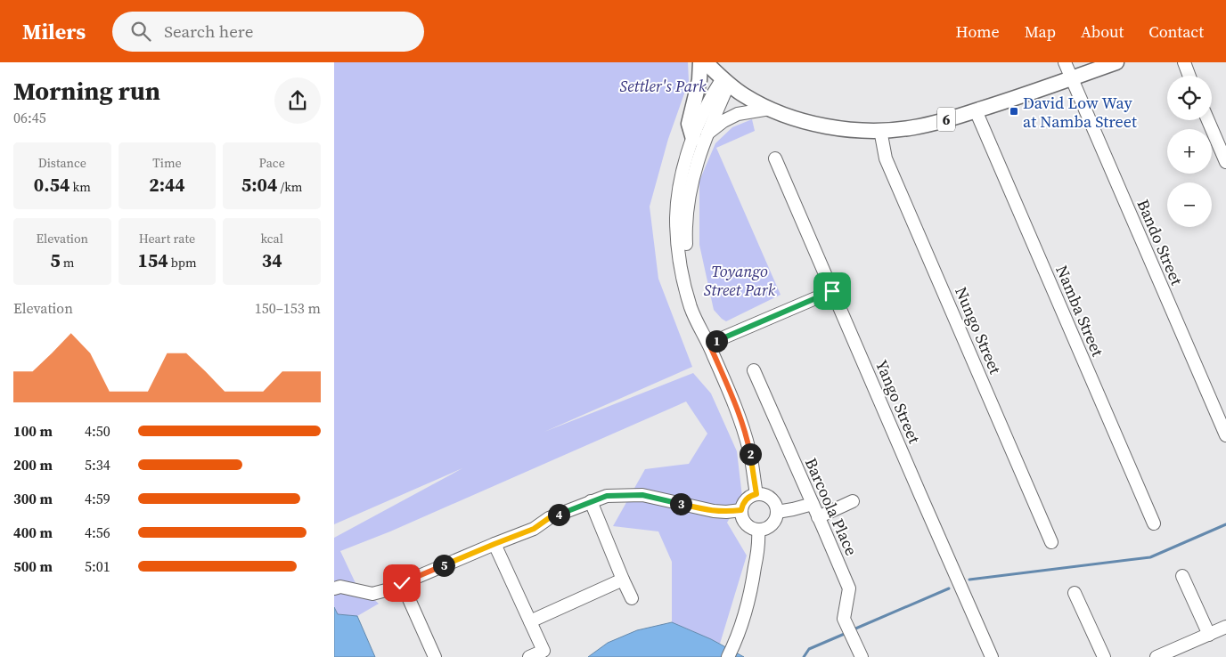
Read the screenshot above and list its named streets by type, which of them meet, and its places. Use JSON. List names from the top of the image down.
{
  "streets": {
    "main road": ["6"],
    "street": [
      "Bando Street",
      "Namba Street",
      "Nungo Street",
      "Yango Street",
      "Barcoola Place"
    ]
  },
  "crossings": [
    ["6", "Bando Street"],
    ["6", "Namba Street"],
    ["6", "Nungo Street"]
  ],
  "parks": ["Settler's Park", "Toyango Street Park"],
  "places": {
    "transit": ["David Low Way at Namba Street"]
  },
  "page": {
    "header": "Milers",
    "search": "Search here",
    "nav": [
      "Home",
      "Map",
      "About",
      "Contact"
    ],
    "heading": ["Morning run", "06:45"],
    "map_buttons": ["+", "−"],
    "stats": [
      ["Distance", "0.54 km"],
      ["Time", "2:44"],
      ["Pace", "5:04 /km"],
      ["Elevation", "5 m"],
      ["Heart rate", "154 bpm"],
      ["kcal", "34"]
    ],
    "chart": ["Elevation", "150–153 m"],
    "pins": [
      "1",
      "2",
      "3",
      "4",
      "5"
    ],
    "list": [
      {
        "name": "100 m",
        "note": "4:50"
      },
      {
        "name": "200 m",
        "note": "5:34"
      },
      {
        "name": "300 m",
        "note": "4:59"
      },
      {
        "name": "400 m",
        "note": "4:56"
      },
      {
        "name": "500 m",
        "note": "5:01"
      }
    ]
  }
}
